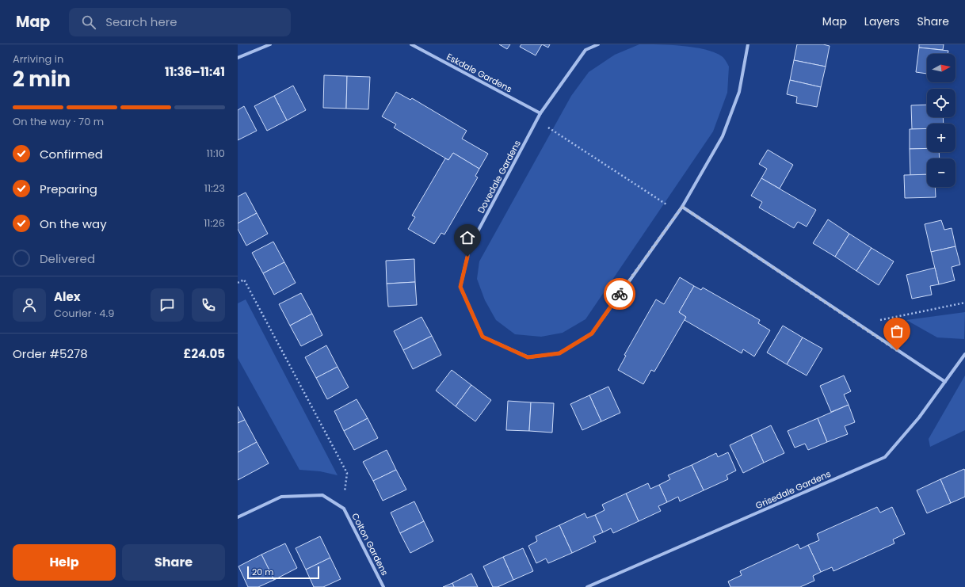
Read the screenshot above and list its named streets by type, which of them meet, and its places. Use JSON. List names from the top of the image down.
{
  "streets": {
    "street": [
      "Eskdale Gardens",
      "Dovedale Gardens",
      "Grisedale Gardens",
      "Colton Gardens"
    ]
  },
  "crossings": [
    ["Eskdale Gardens", "Dovedale Gardens"]
  ],
  "scale_bar": "20 m",
  "north": "right",
  "page": {
    "header": "Map",
    "search": "Search here",
    "nav": ["Map", "Layers", "Share"],
    "heading": ["2 min", "Arriving in", "11:36–11:41"],
    "panel": [
      "Alex",
      "Courier · 4.9",
      "Order #5278",
      "£24.05"
    ],
    "map_buttons": ["+", "−"],
    "bar": "On the way · 70 m",
    "list": [
      ["Confirmed", "11:10"],
      ["Preparing", "11:23"],
      ["On the way", "11:26"],
      "Delivered"
    ],
    "buttons": ["Help", "Share"],
    "scale": "20 m"
  }
}
